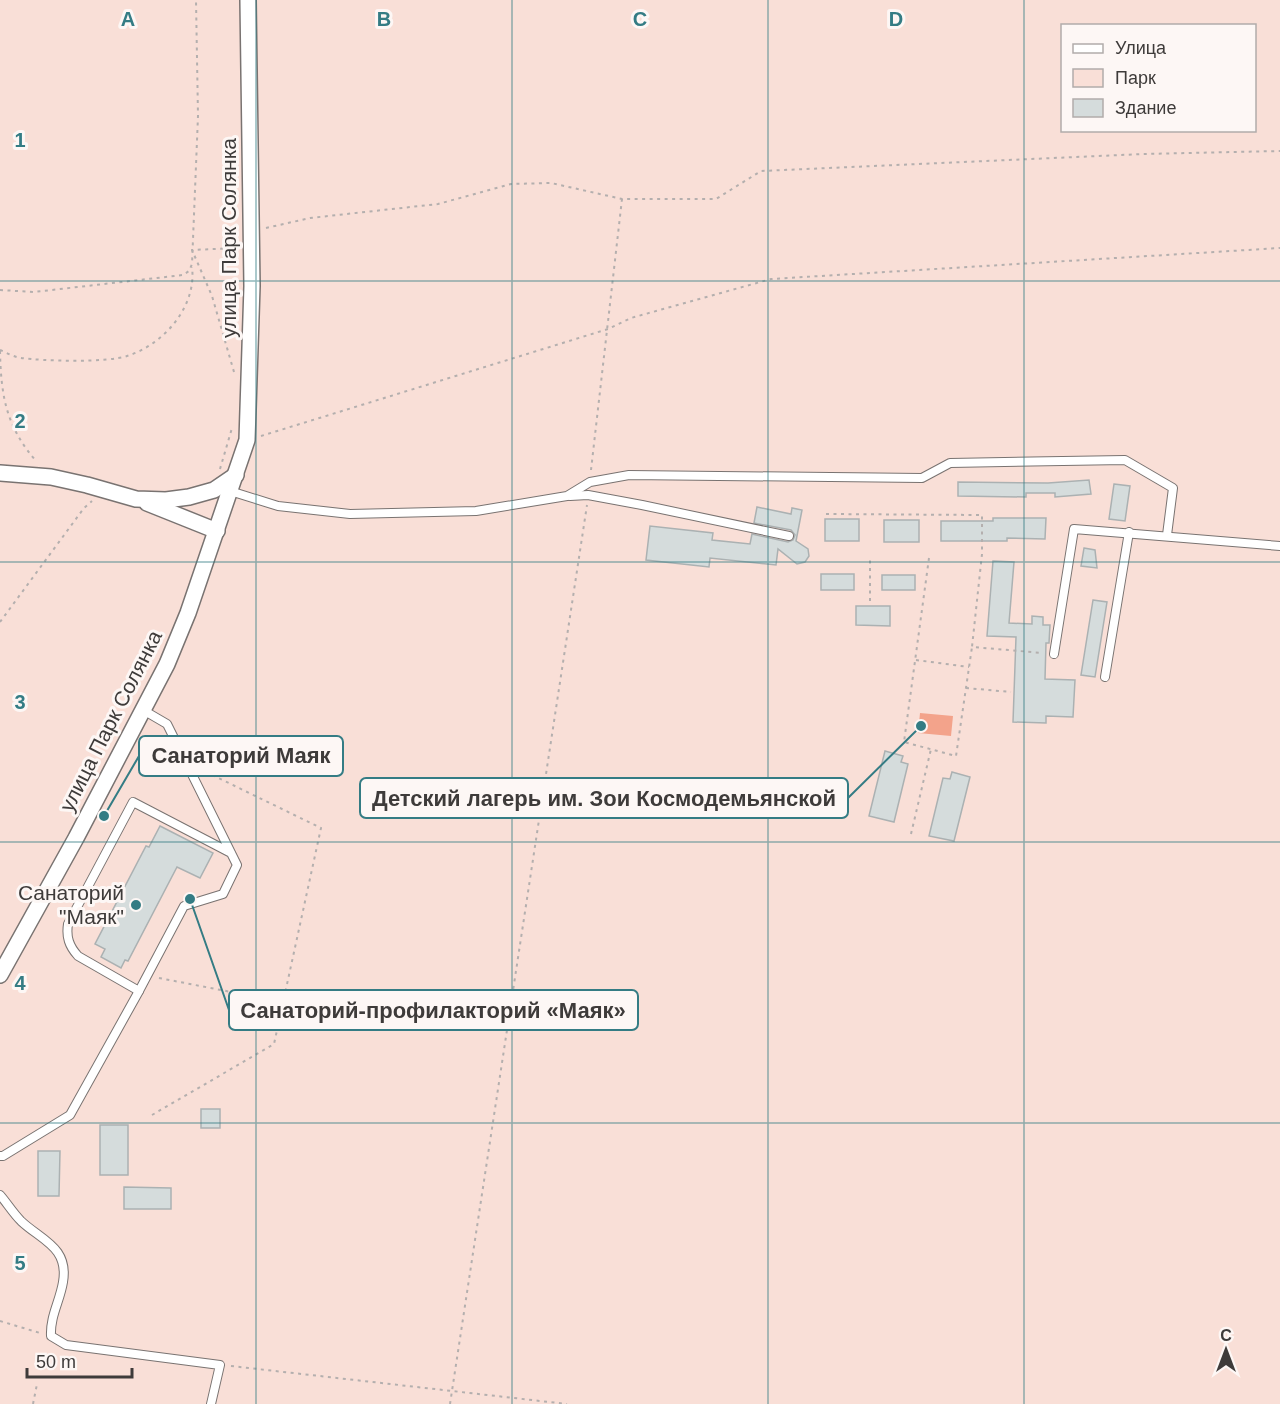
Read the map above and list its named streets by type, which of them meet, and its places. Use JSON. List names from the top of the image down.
{
  "streets": {
    "street": ["улица Парк Солянка"]
  },
  "places": [
    "Детский лагерь им. Зои Космодемьянской",
    "Санаторий Маяк",
    "Санаторий-профилакторий «Маяк»",
    "Санаторий \"Маяк\""
  ],
  "legend": ["Улица", "Парк", "Здание"],
  "scale_bar": "50 m",
  "north": "top",
  "grid": {
    "columns": [
      "A",
      "B",
      "C",
      "D"
    ],
    "rows": [
      "1",
      "2",
      "3",
      "4",
      "5"
    ]
  }
}
